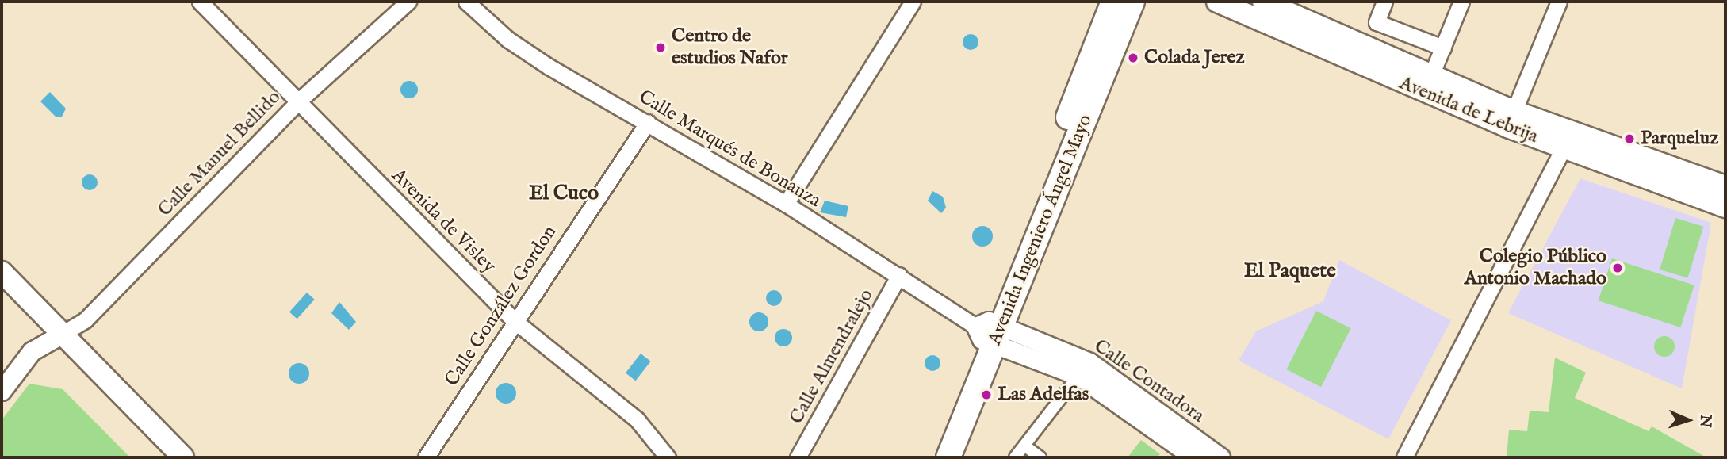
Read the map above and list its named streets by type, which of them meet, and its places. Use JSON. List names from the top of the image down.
{
  "streets": {
    "main road": ["Avenida de Lebrija", "Avenida Ingeniero Ángel Mayo"],
    "street": [
      "Calle Marqués de Bonanza",
      "Calle Manuel Bellido",
      "Avenida de Visley",
      "Calle González Gordon",
      "Calle Almendralejo",
      "Calle Contadora"
    ]
  },
  "crossings": [
    ["Calle Marqués de Bonanza", "Avenida Ingeniero Ángel Mayo"],
    ["Calle Marqués de Bonanza", "Calle González Gordon"],
    ["Calle Marqués de Bonanza", "Calle Almendralejo"],
    ["Calle Marqués de Bonanza", "Calle Contadora"],
    ["Calle Manuel Bellido", "Avenida de Visley"],
    ["Avenida de Visley", "Calle González Gordon"],
    ["Avenida Ingeniero Ángel Mayo", "Calle Contadora"]
  ],
  "districts": ["El Cuco", "El Paquete"],
  "places": [
    "Centro de estudios Nafor",
    "Colada Jerez",
    "Parqueluz",
    "Colegio Público Antonio Machado",
    "Las Adelfas"
  ],
  "north": "right"
}
